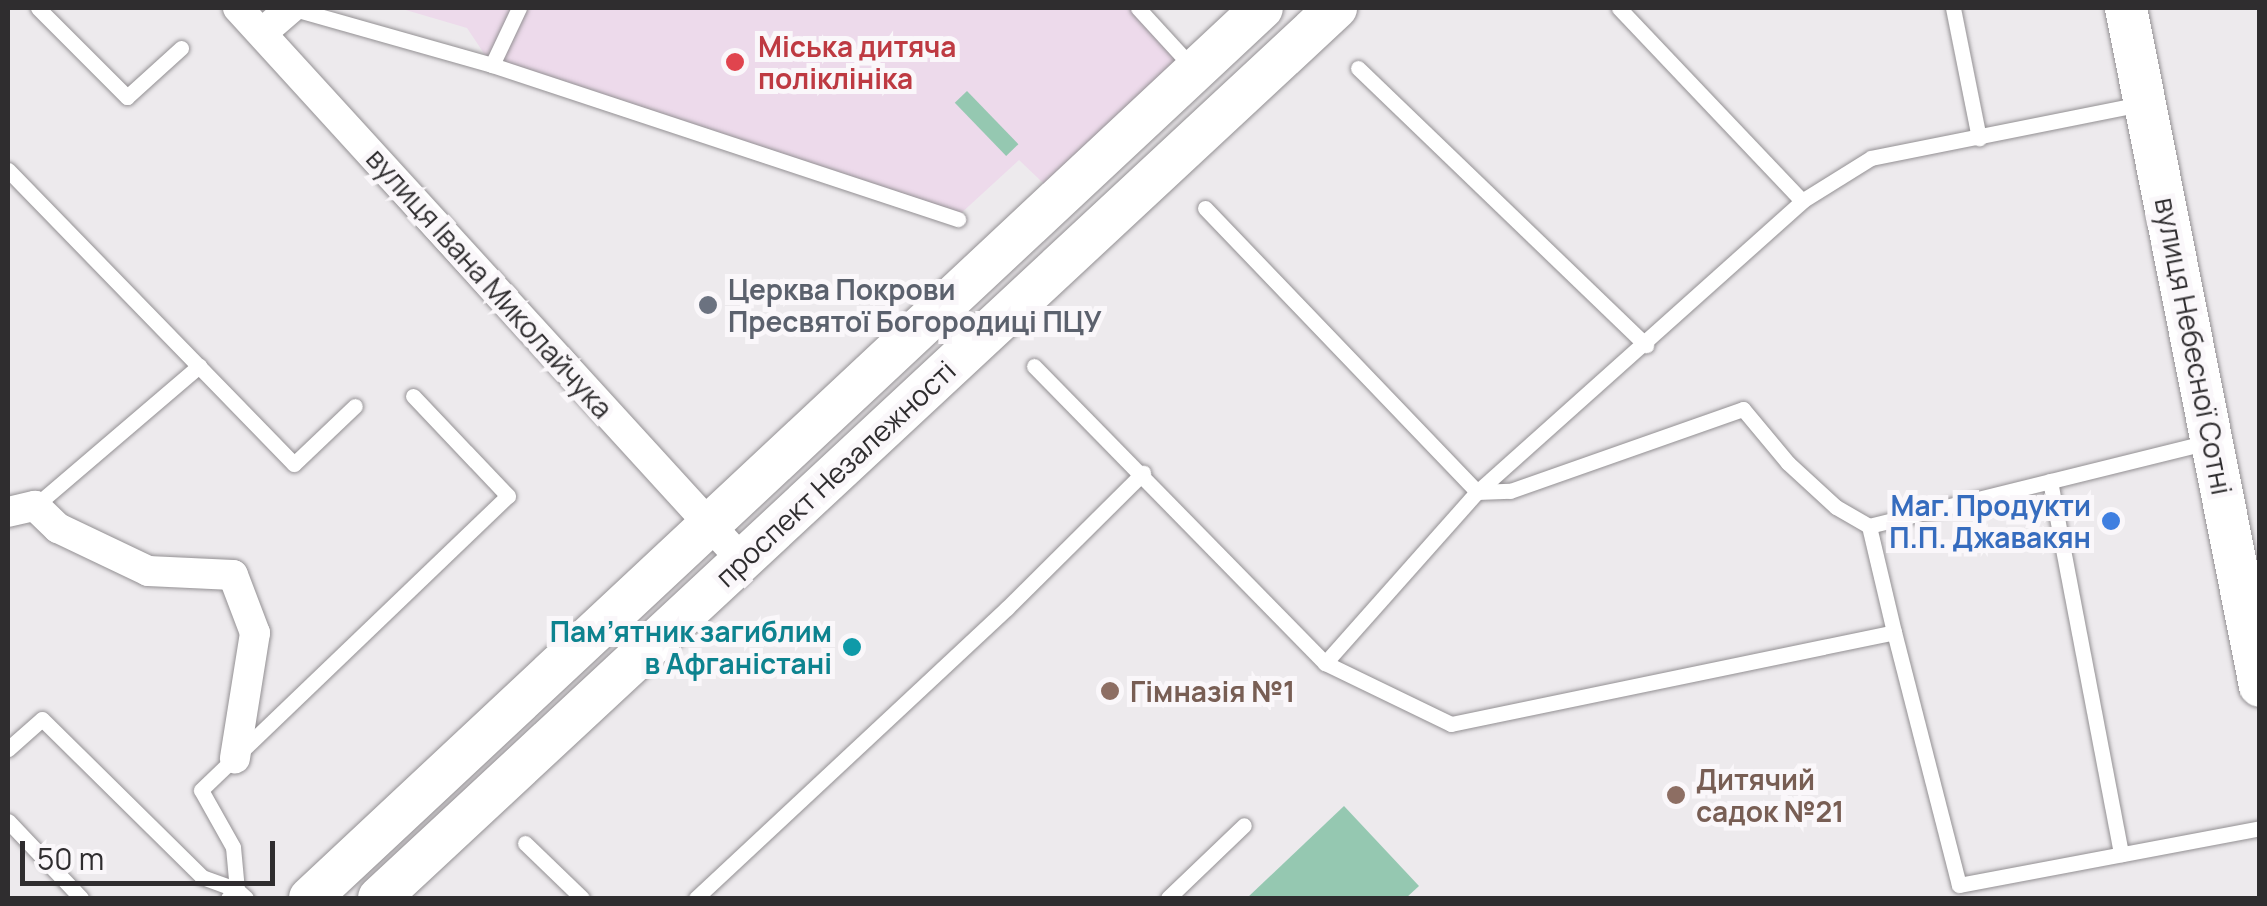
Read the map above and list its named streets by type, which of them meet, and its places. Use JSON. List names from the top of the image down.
{
  "streets": {
    "main road": ["вулиця Небесної Сотні", "проспект Незалежності"],
    "street": ["вулиця Івана Миколайчука"]
  },
  "crossings": [
    ["вулиця Івана Миколайчука", "проспект Незалежності"]
  ],
  "places": [
    "Міська дитяча поліклініка",
    "Церква Покрови Пресвятої Богородиці ПЦУ",
    "Маг. Продукти П.П. Джавакян",
    "Пам’ятник загиблим в Афганістані",
    "Гімназія №1",
    "Дитячий садок №21"
  ],
  "scale_bar": "50 m"
}
